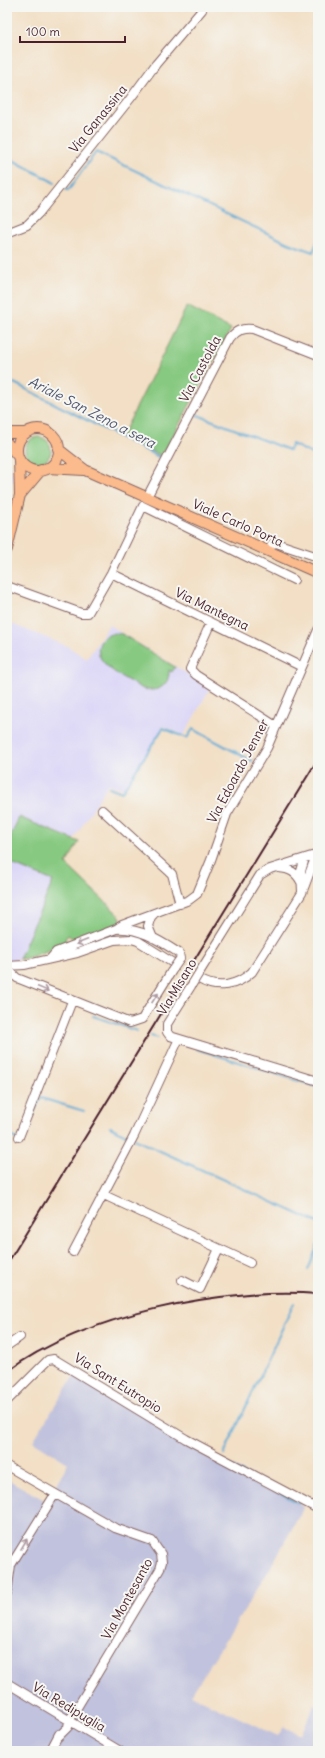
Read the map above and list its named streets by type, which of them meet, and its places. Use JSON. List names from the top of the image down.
{
  "streets": {
    "main road": ["Viale Carlo Porta"],
    "street": [
      "Via Ganassina",
      "Via Castolda",
      "Via Mantegna",
      "Via Edoardo Jenner",
      "Via Misano",
      "Via Sant Eutropio",
      "Via Montesanto",
      "Via Redipuglia"
    ]
  },
  "crossings": [
    ["Via Castolda", "Viale Carlo Porta"],
    ["Via Mantegna", "Via Edoardo Jenner"],
    ["Via Edoardo Jenner", "Via Misano"],
    ["Via Montesanto", "Via Redipuglia"]
  ],
  "water": ["Ariale San Zeno a sera"],
  "scale_bar": "100 m"
}
